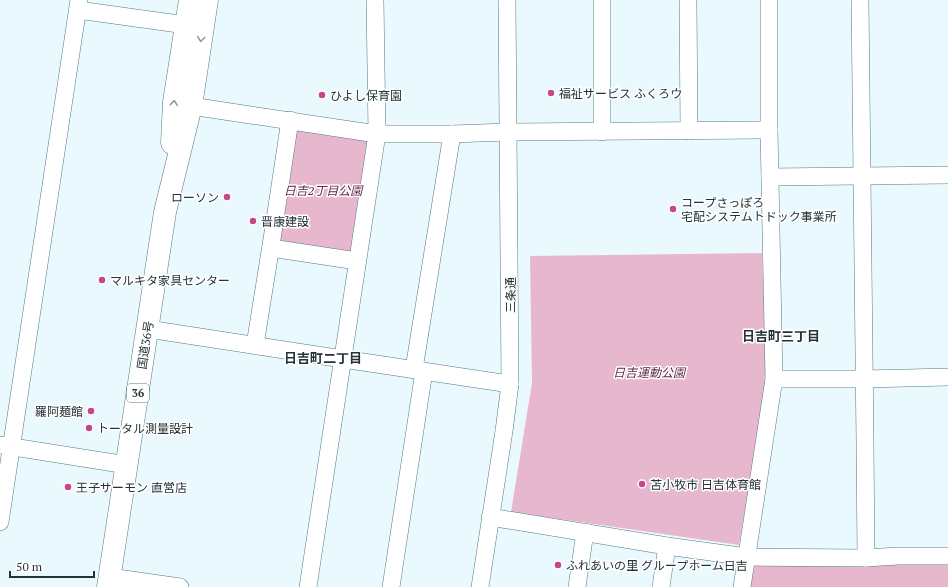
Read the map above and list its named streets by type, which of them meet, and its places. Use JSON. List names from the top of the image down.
{
  "streets": {
    "highway": ["国道36号", "36"],
    "street": ["三条通"]
  },
  "districts": ["日吉町三丁目", "日吉町二丁目"],
  "parks": ["日吉2丁目公園", "日吉運動公園"],
  "places": [
    "福祉サービス ふくろウ",
    "ひよし保育園",
    "ローソン",
    "コープさっぽろ 宅配システムトドック事業所",
    "晋康建設",
    "マルキタ家具センター",
    "羅阿麺館",
    "トータル測量設計",
    "苫小牧市 日吉体育館",
    "王子サーモン 直営店",
    "ふれあいの里 グループホーム日吉"
  ],
  "scale_bar": "50 m"
}
